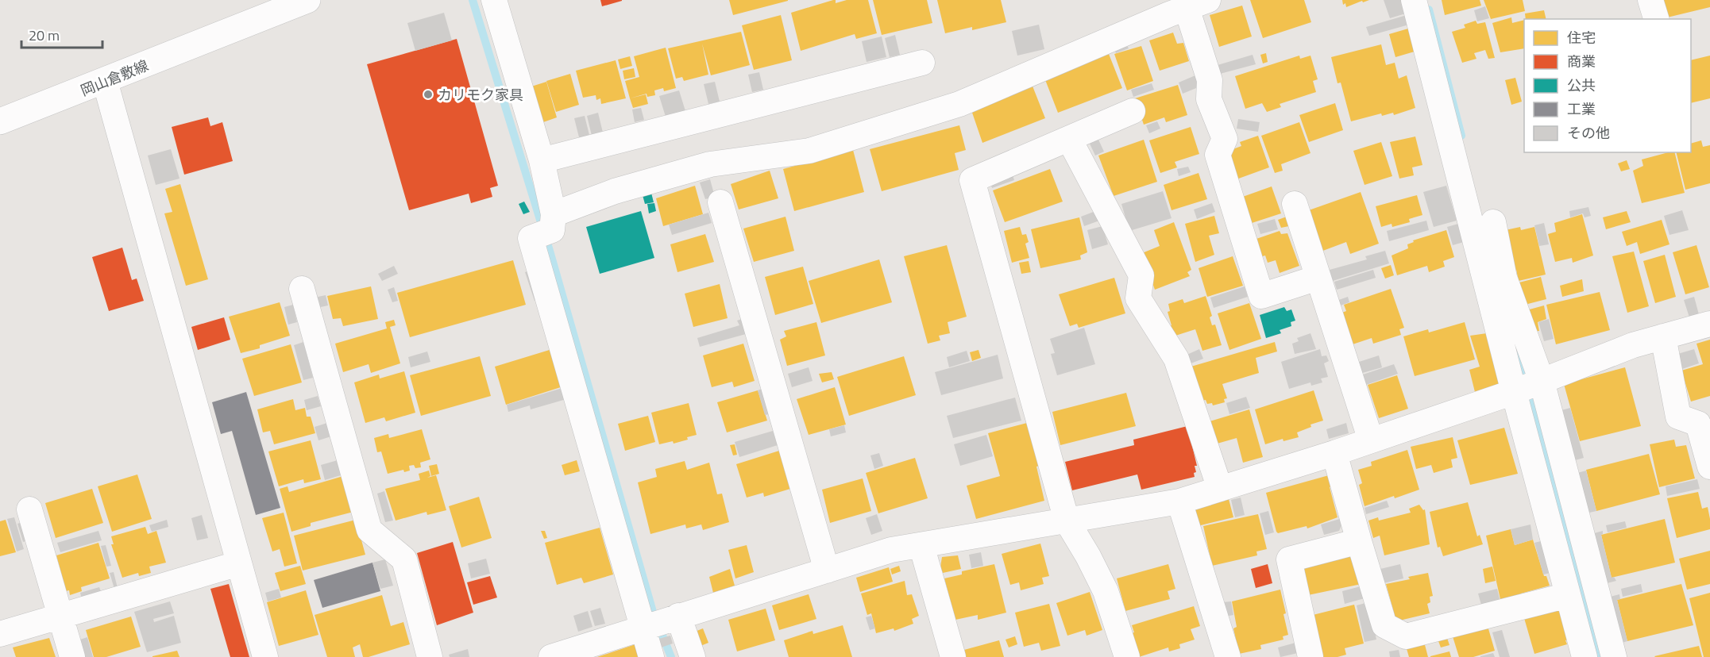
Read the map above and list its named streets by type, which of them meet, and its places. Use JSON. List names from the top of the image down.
{
  "streets": {
    "main road": ["岡山倉敷線"]
  },
  "places": ["カリモク家具"],
  "legend": [
    "住宅",
    "商業",
    "公共",
    "工業",
    "その他"
  ],
  "scale_bar": "20 m"
}
